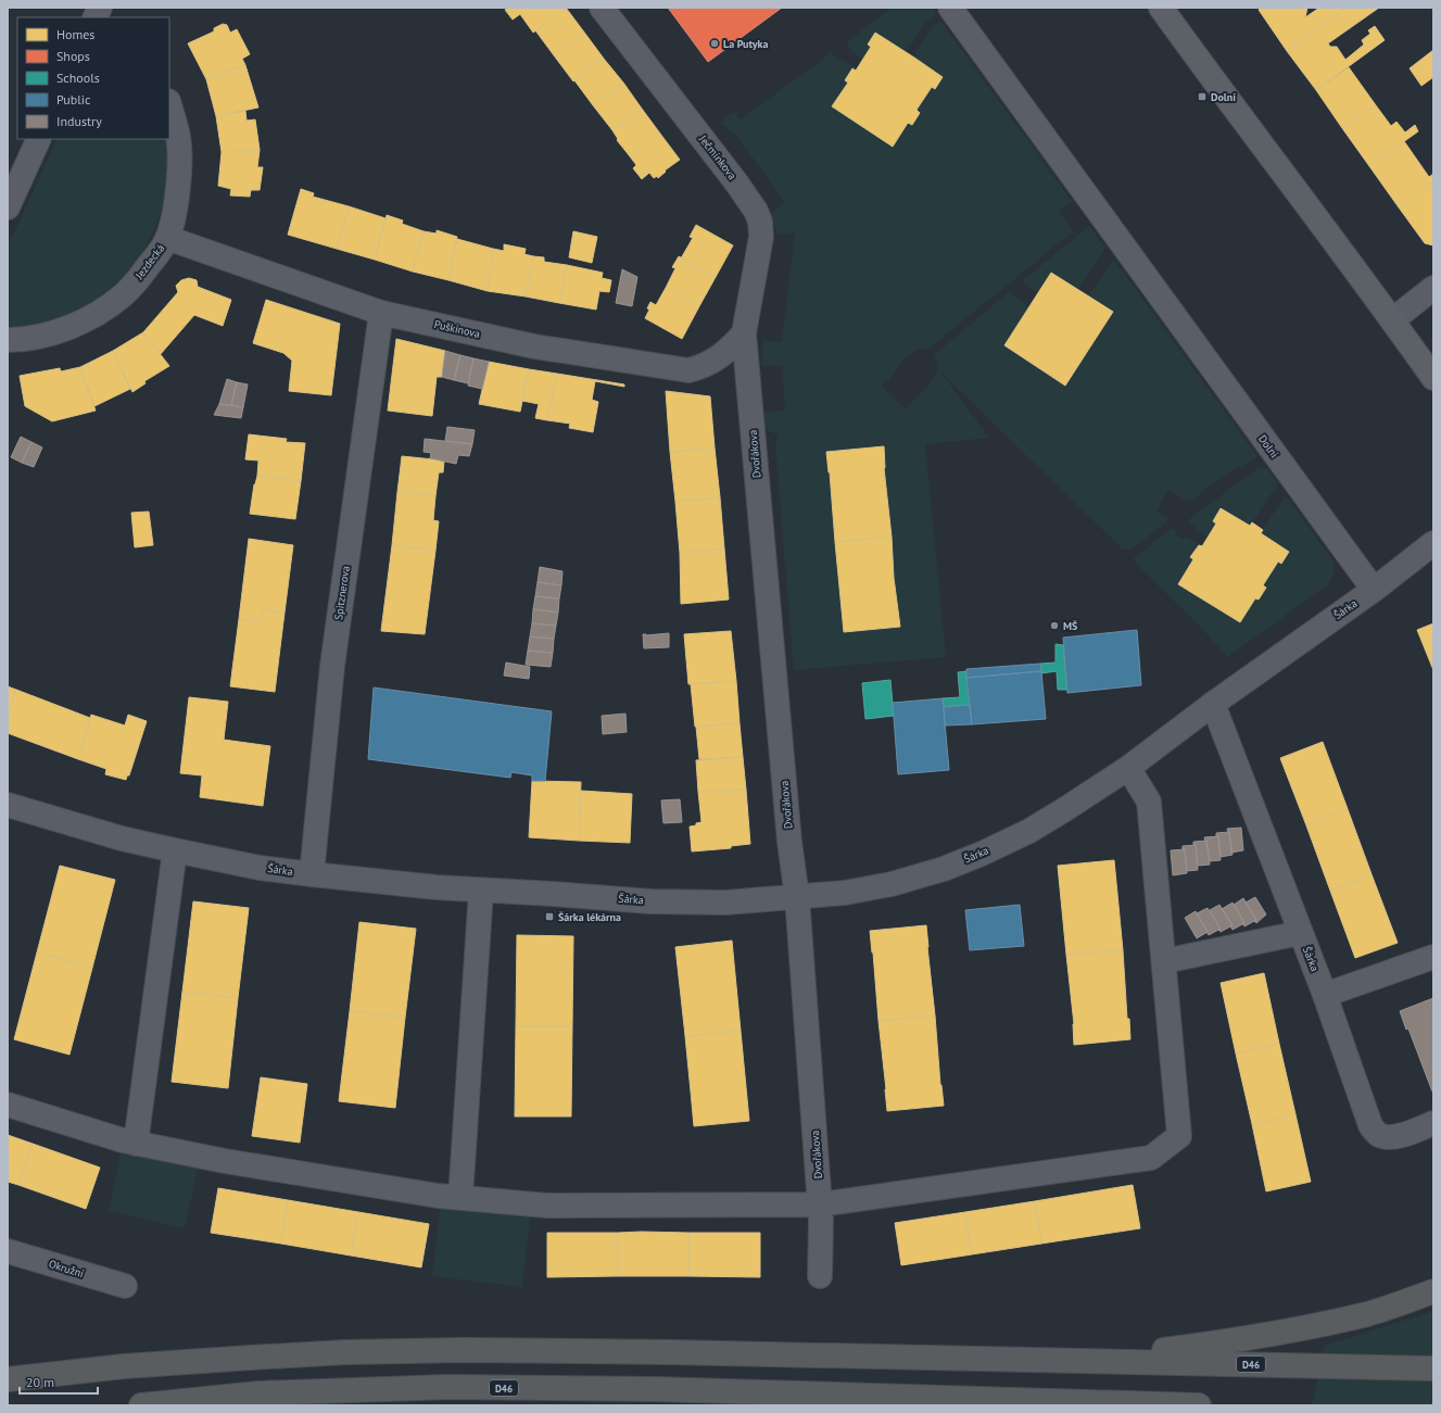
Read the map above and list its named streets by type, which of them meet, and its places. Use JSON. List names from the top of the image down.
{
  "streets": {
    "highway": ["D46"],
    "street": [
      "Ječmínkova",
      "Jezdecká",
      "Puškinova",
      "Dolní",
      "Dvořákova",
      "Spitznerova",
      "Šárka",
      "Okružní"
    ]
  },
  "crossings": [
    ["Ječmínkova", "Puškinova"],
    ["Ječmínkova", "Dvořákova"],
    ["Jezdecká", "Puškinova"],
    ["Puškinova", "Dvořákova"],
    ["Puškinova", "Spitznerova"],
    ["Dolní", "Šárka"],
    ["Dvořákova", "Šárka"],
    ["Spitznerova", "Šárka"]
  ],
  "places": {
    "other": ["La Putyka", "MŠ"],
    "transit": ["Dolní", "Šárka lékárna"]
  },
  "legend": [
    "Homes",
    "Shops",
    "Schools",
    "Public",
    "Industry"
  ],
  "scale_bar": "20 m"
}
